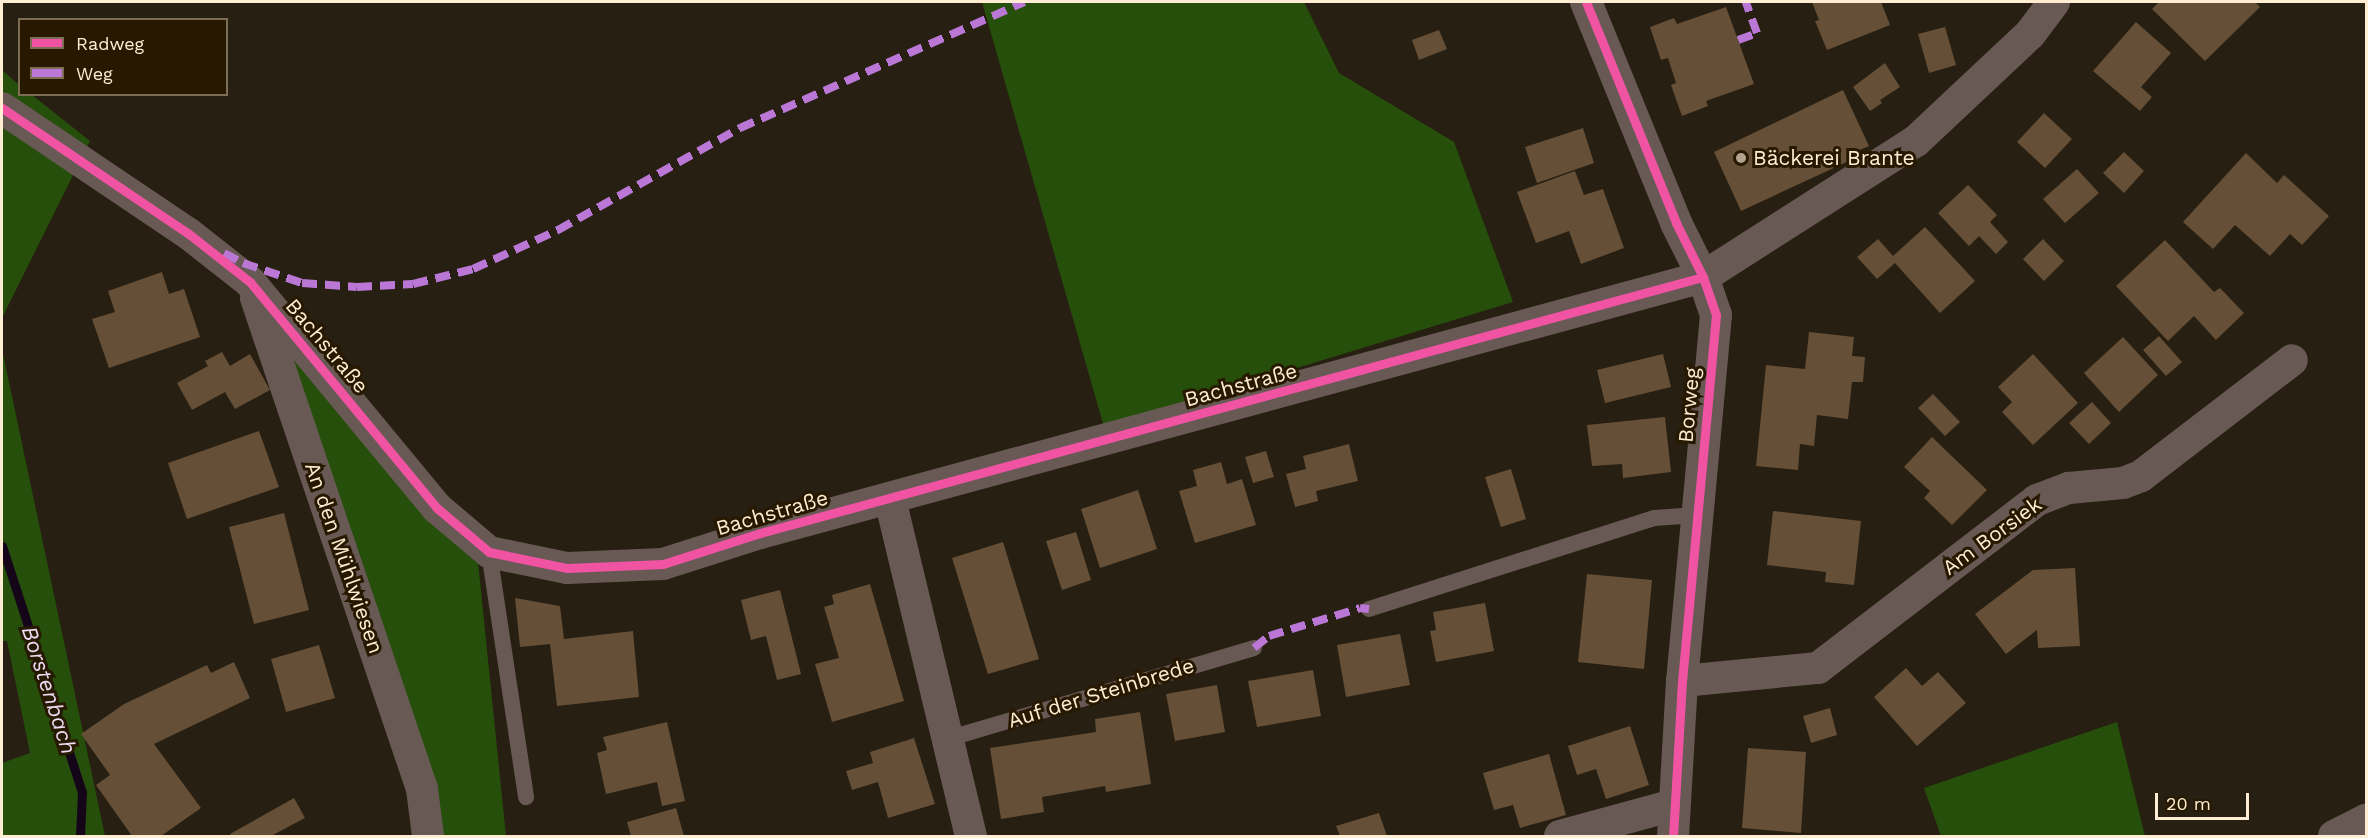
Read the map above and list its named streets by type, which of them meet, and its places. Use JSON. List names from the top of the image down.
{
  "streets": {
    "street": [
      "Bachstraße",
      "Borweg",
      "Am Borsiek",
      "An den Mühlwiesen"
    ],
    "lane": ["Auf der Steinbrede"]
  },
  "crossings": [
    ["Bachstraße", "Borweg"],
    ["Bachstraße", "An den Mühlwiesen"],
    ["Borweg", "Am Borsiek"]
  ],
  "water": ["Borstenbach"],
  "places": ["Bäckerei Brante"],
  "legend": ["Radweg", "Weg"],
  "scale_bar": "20 m"
}
